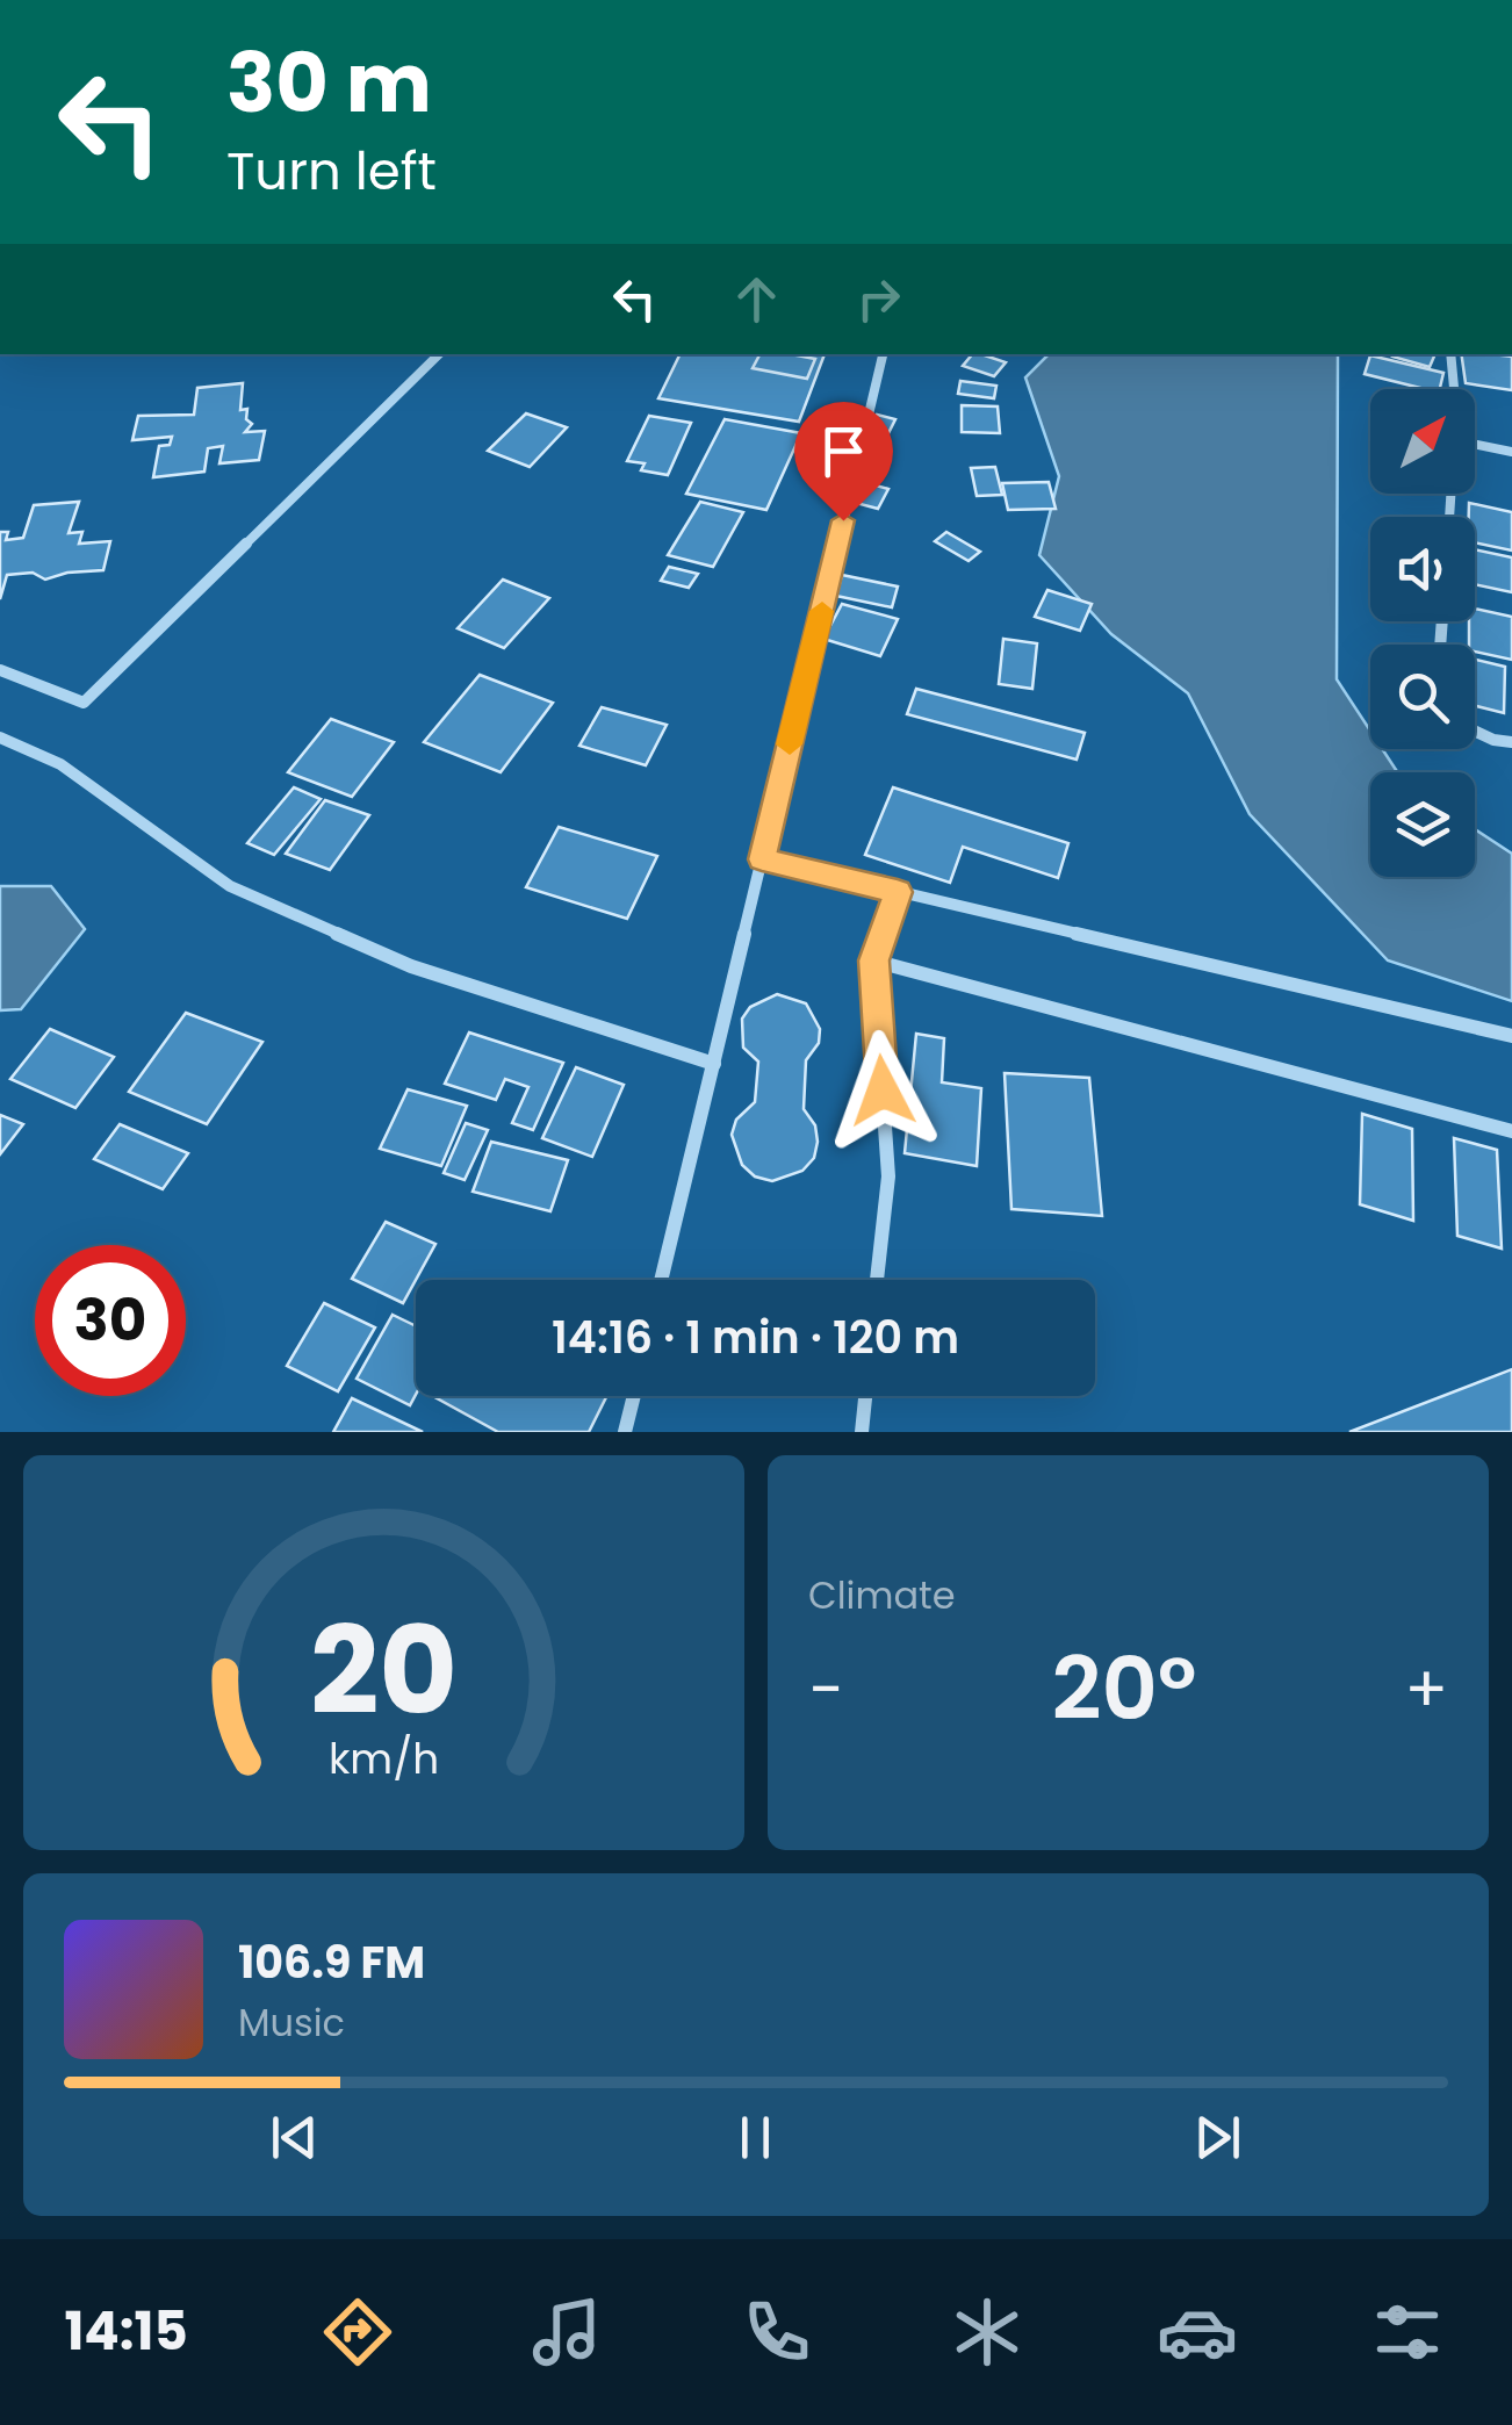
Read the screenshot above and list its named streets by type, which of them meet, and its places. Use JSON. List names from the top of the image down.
{
  "north": "top right",
  "page": {
    "turn": ["30 m", "Turn left"],
    "limit": "30",
    "trip": "14:16 · 1 min · 120 m",
    "tile": "Climate",
    "heat": ["−", "20°", "+"],
    "song": ["106.9 FM", "Music"],
    "tabs": "14:15",
    "gauge": ["20", "km/h"]
  }
}
